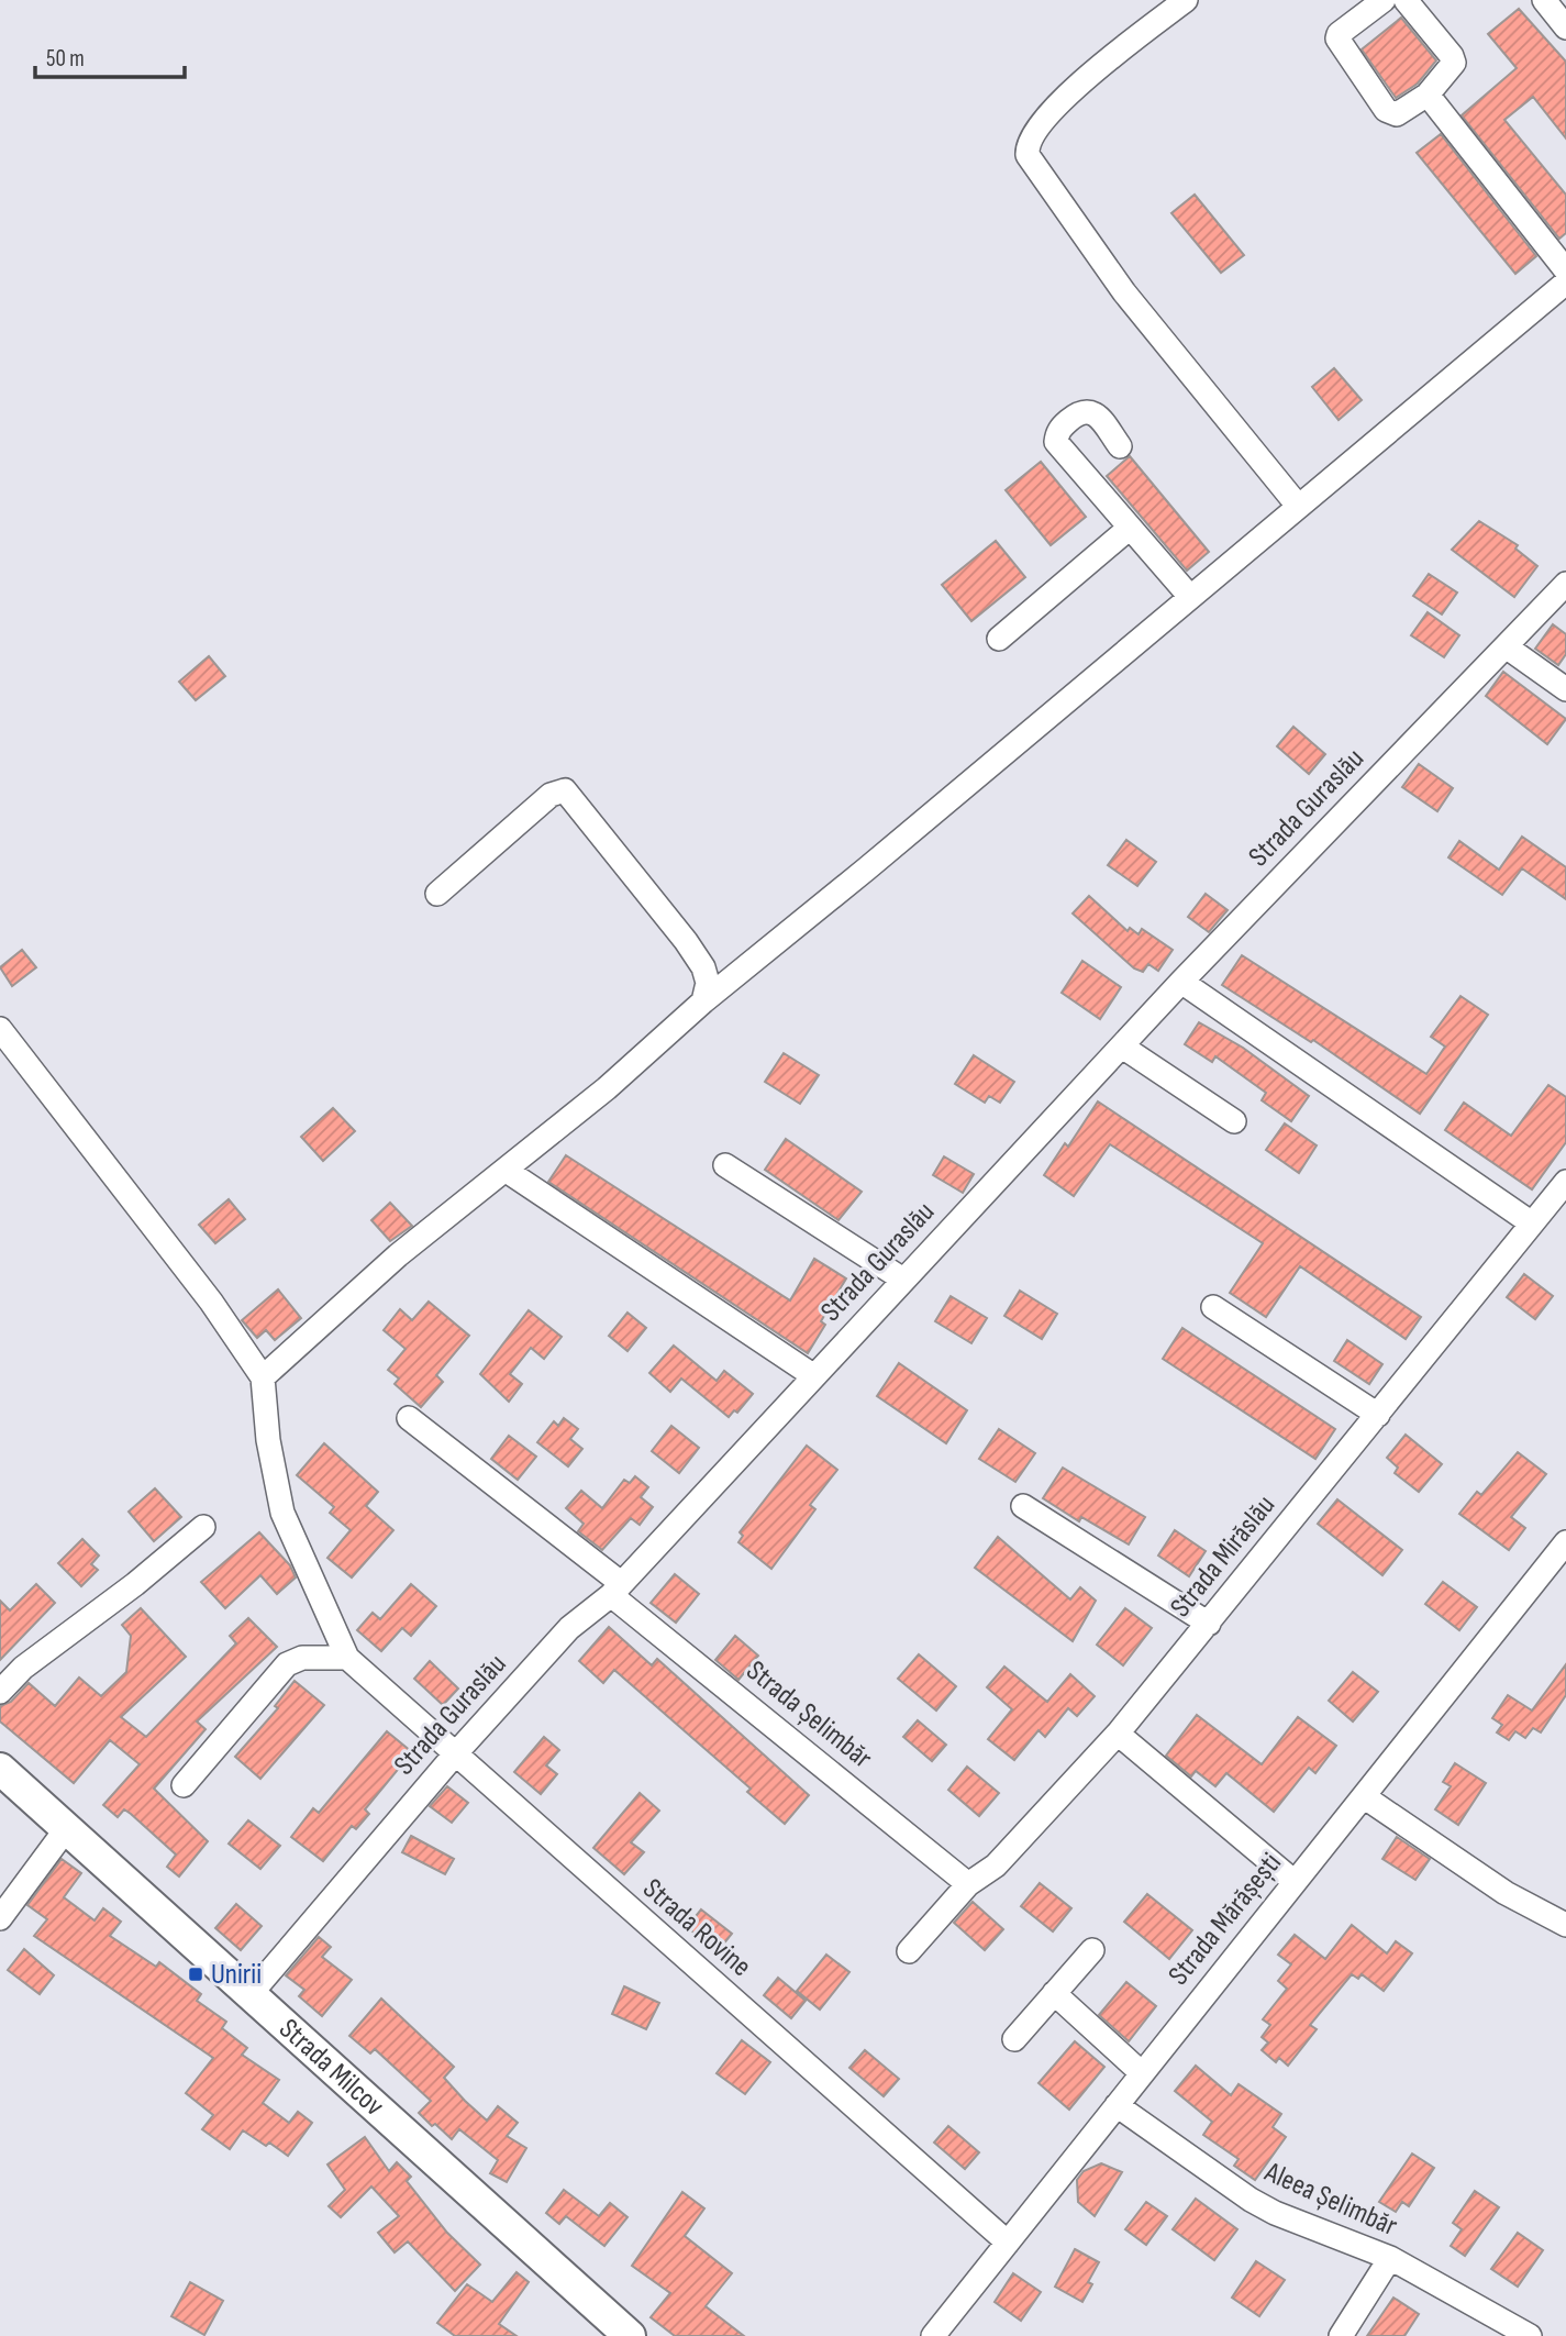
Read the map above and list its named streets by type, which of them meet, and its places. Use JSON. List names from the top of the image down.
{
  "streets": {
    "main road": ["Strada Milcov"],
    "street": [
      "Strada Guraslău",
      "Strada Mirăslău",
      "Strada Șelimbăr",
      "Strada Mărășești",
      "Strada Rovine",
      "Aleea Șelimbăr"
    ]
  },
  "crossings": [
    ["Strada Guraslău", "Strada Șelimbăr"],
    ["Strada Guraslău", "Strada Rovine"],
    ["Strada Guraslău", "Strada Milcov"],
    ["Strada Mirăslău", "Strada Șelimbăr"],
    ["Strada Mărășești", "Strada Rovine"],
    ["Strada Mărășești", "Aleea Șelimbăr"]
  ],
  "places": {
    "transit": ["Unirii"]
  },
  "scale_bar": "50 m"
}
